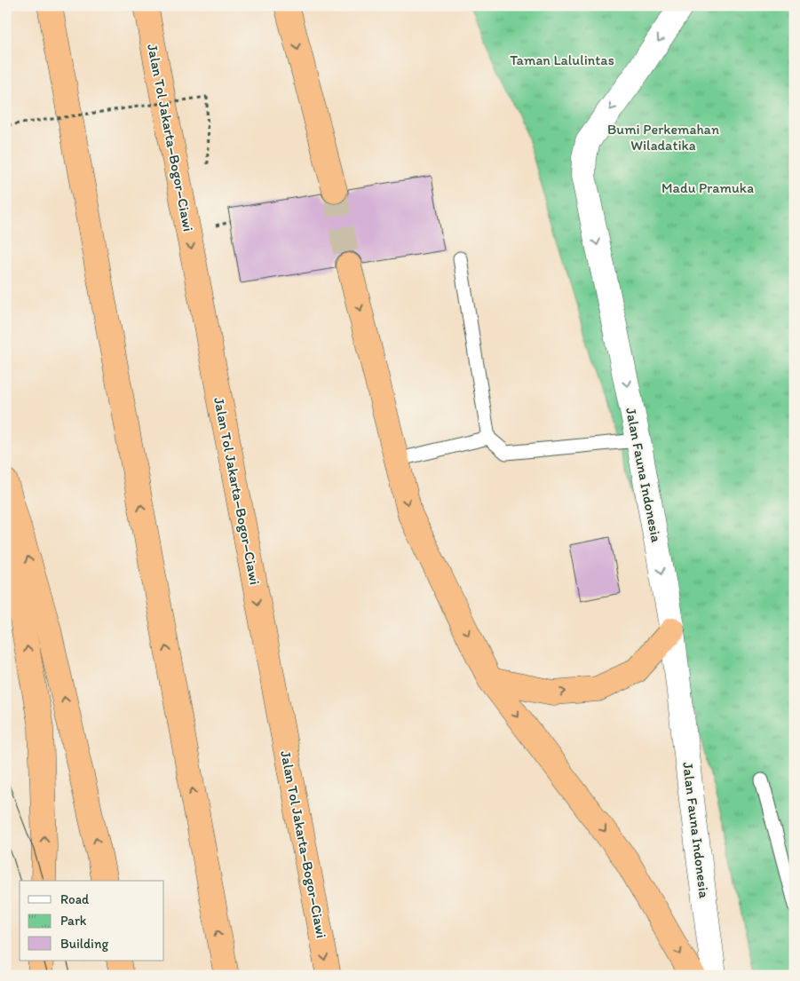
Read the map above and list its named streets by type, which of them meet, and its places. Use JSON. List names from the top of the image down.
{
  "streets": {
    "highway": ["Jalan Tol Jakarta–Bogor–Ciawi"],
    "street": ["Jalan Fauna Indonesia"]
  },
  "one_way": ["Jalan Fauna Indonesia"],
  "parks": ["Taman Lalulintas", "Bumi Perkemahan Wiladatika", "Madu Pramuka"],
  "legend": ["Road", "Park", "Building"]
}
